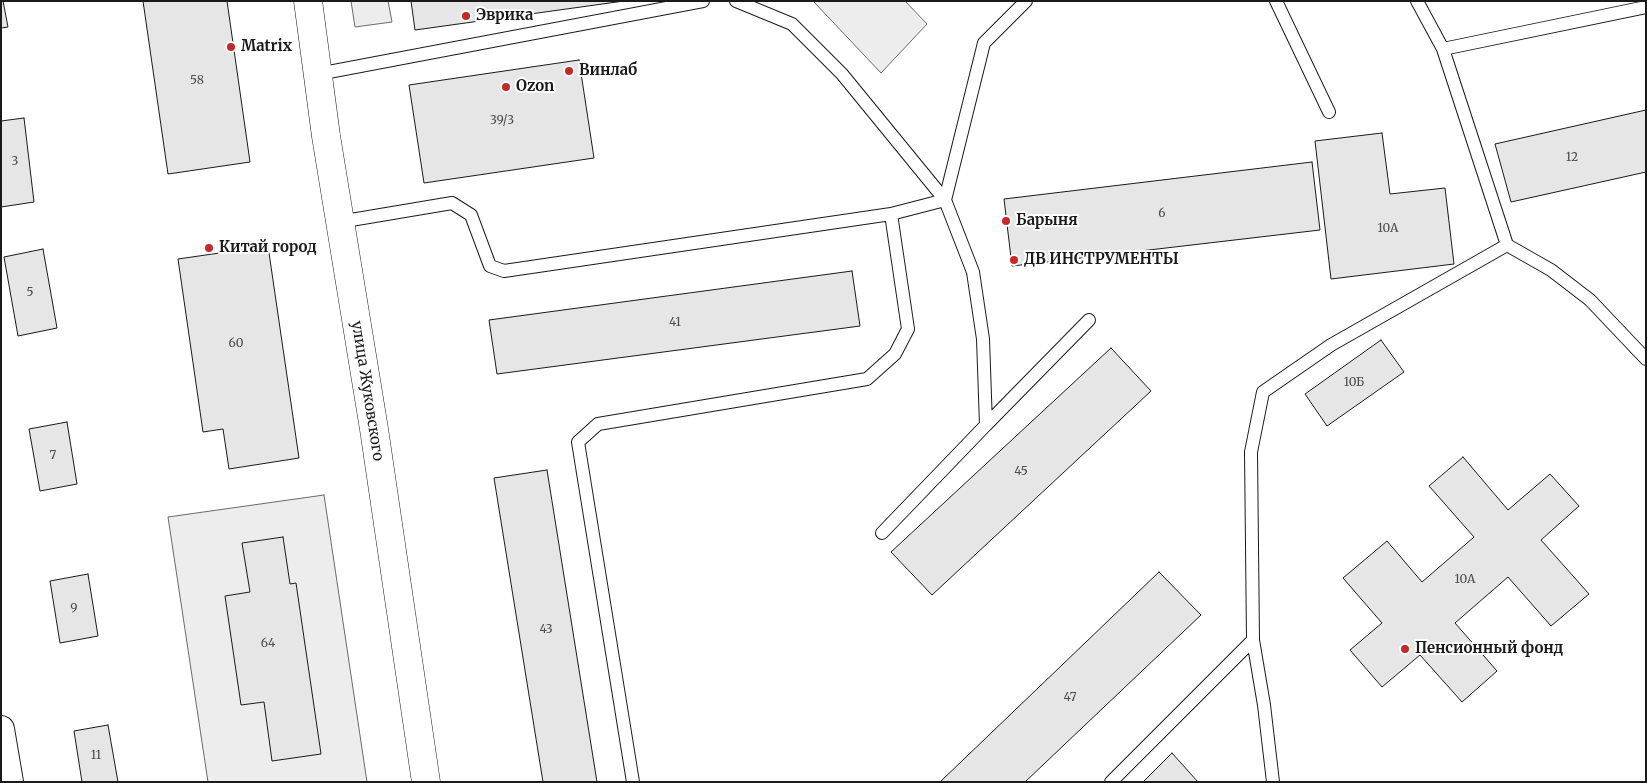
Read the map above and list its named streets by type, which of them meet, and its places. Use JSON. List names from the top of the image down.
{
  "streets": {
    "main road": ["улица Жуковского"]
  },
  "places": [
    "Эврика",
    "Matrix",
    "Винлаб",
    "Ozon",
    "Барыня",
    "Китай город",
    "ДВ ИНСТРУМЕНТЫ",
    "Пенсионный фонд"
  ],
  "house_numbers": [
    "58",
    "39/3",
    "12",
    "3",
    "6",
    "10А",
    "5",
    "41",
    "60",
    "10Б",
    "7",
    "45",
    "10А",
    "9",
    "43",
    "64",
    "47",
    "11"
  ]
}
